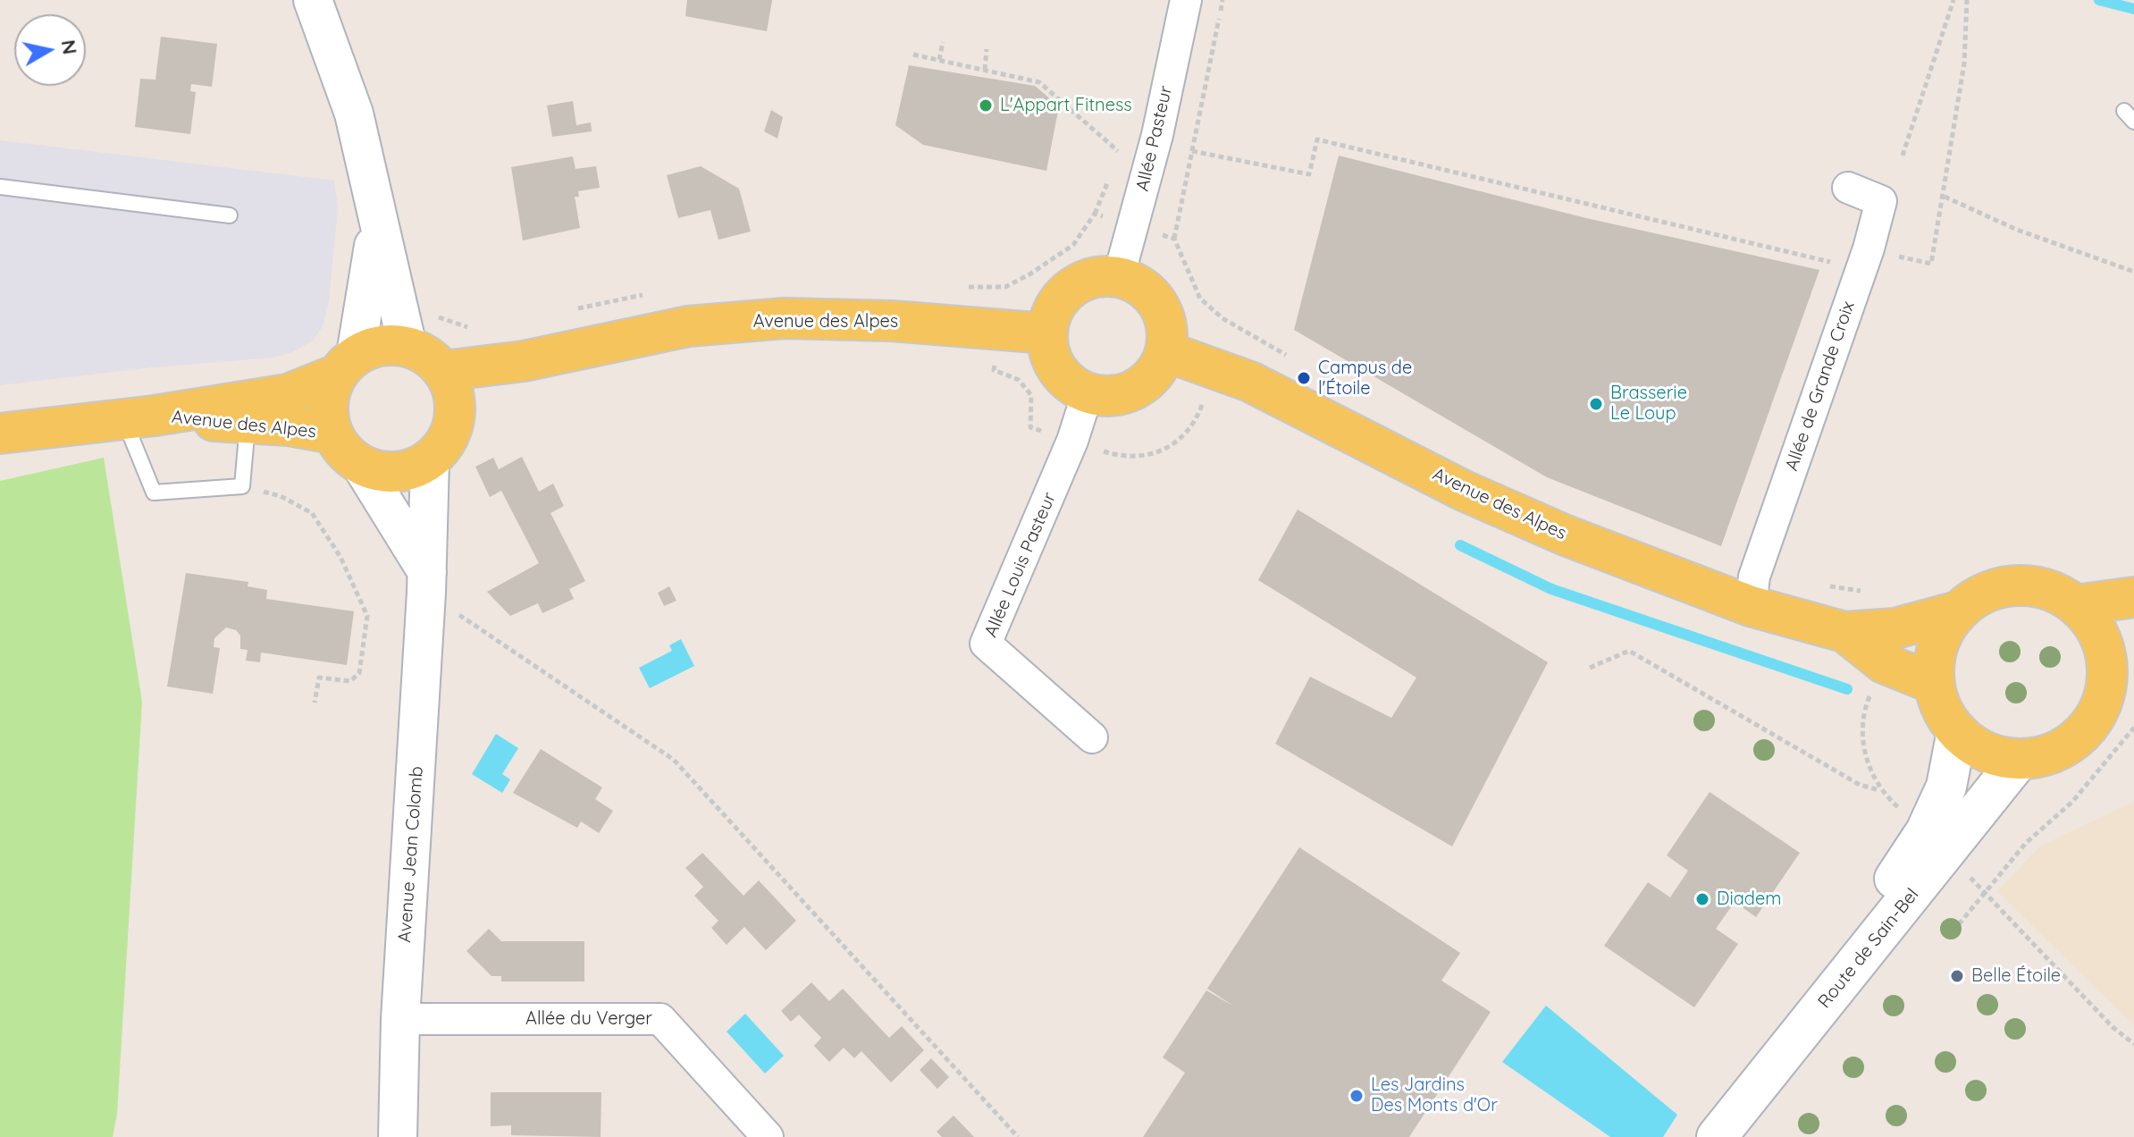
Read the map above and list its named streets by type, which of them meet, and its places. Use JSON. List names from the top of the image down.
{
  "streets": {
    "main road": ["Avenue des Alpes", "Route de Sain-Bel"],
    "street": [
      "Allée Pasteur",
      "Allée de Grande Croix",
      "Allée Louis Pasteur",
      "Avenue Jean Colomb",
      "Allée du Verger"
    ]
  },
  "crossings": [
    ["Allée Pasteur", "Avenue des Alpes"],
    ["Allée Pasteur", "Allée Louis Pasteur"],
    ["Avenue des Alpes", "Allée de Grande Croix"],
    ["Avenue des Alpes", "Allée Louis Pasteur"],
    ["Avenue des Alpes", "Avenue Jean Colomb"],
    ["Avenue des Alpes", "Route de Sain-Bel"],
    ["Avenue Jean Colomb", "Allée du Verger"]
  ],
  "places": [
    "L'Appart Fitness",
    "Campus de l'Étoile",
    "Brasserie Le Loup",
    "Diadem",
    "Belle Étoile",
    "Les Jardins Des Monts d'Or"
  ],
  "north": "right"
}
